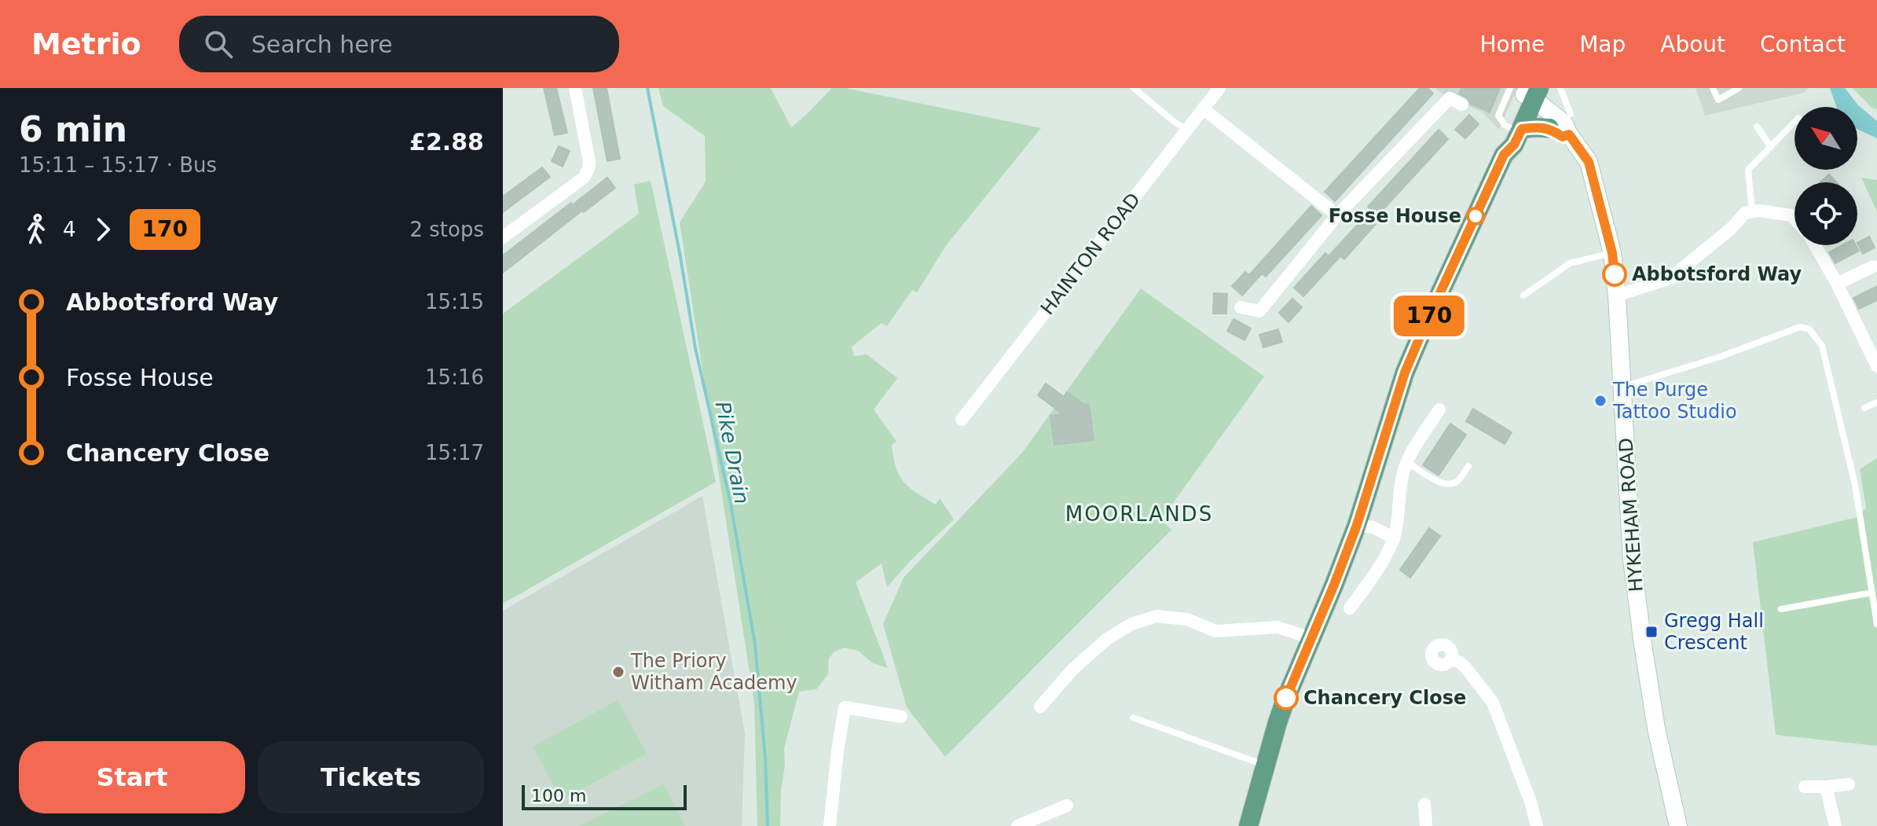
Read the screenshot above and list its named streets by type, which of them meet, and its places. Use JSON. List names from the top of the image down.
{
  "streets": {
    "street": ["HAINTON ROAD", "HYKEHAM ROAD"]
  },
  "districts": ["MOORLANDS"],
  "water": ["Pike Drain"],
  "places": {
    "other": [
      "Fosse House",
      "Abbotsford Way",
      "The Purge Tattoo Studio",
      "The Priory Witham Academy",
      "Chancery Close"
    ],
    "transit": ["Gregg Hall Crescent"]
  },
  "lines": ["bus line 170"],
  "scale_bar": "100 m",
  "north": "top left",
  "page": {
    "header": "Metrio",
    "search": "Search here",
    "nav": [
      "Home",
      "Map",
      "About",
      "Contact"
    ],
    "heading": ["6 min", "15:11 – 15:17 · Bus", "£2.88"],
    "on_map": "170",
    "legs": ["4", "170", "2 stops"],
    "list": [
      {
        "name": "Abbotsford Way",
        "value": "15:15"
      },
      {
        "name": "Fosse House",
        "value": "15:16"
      },
      {
        "name": "Chancery Close",
        "value": "15:17"
      }
    ],
    "buttons": ["Start", "Tickets"],
    "scale": "100 m"
  }
}
